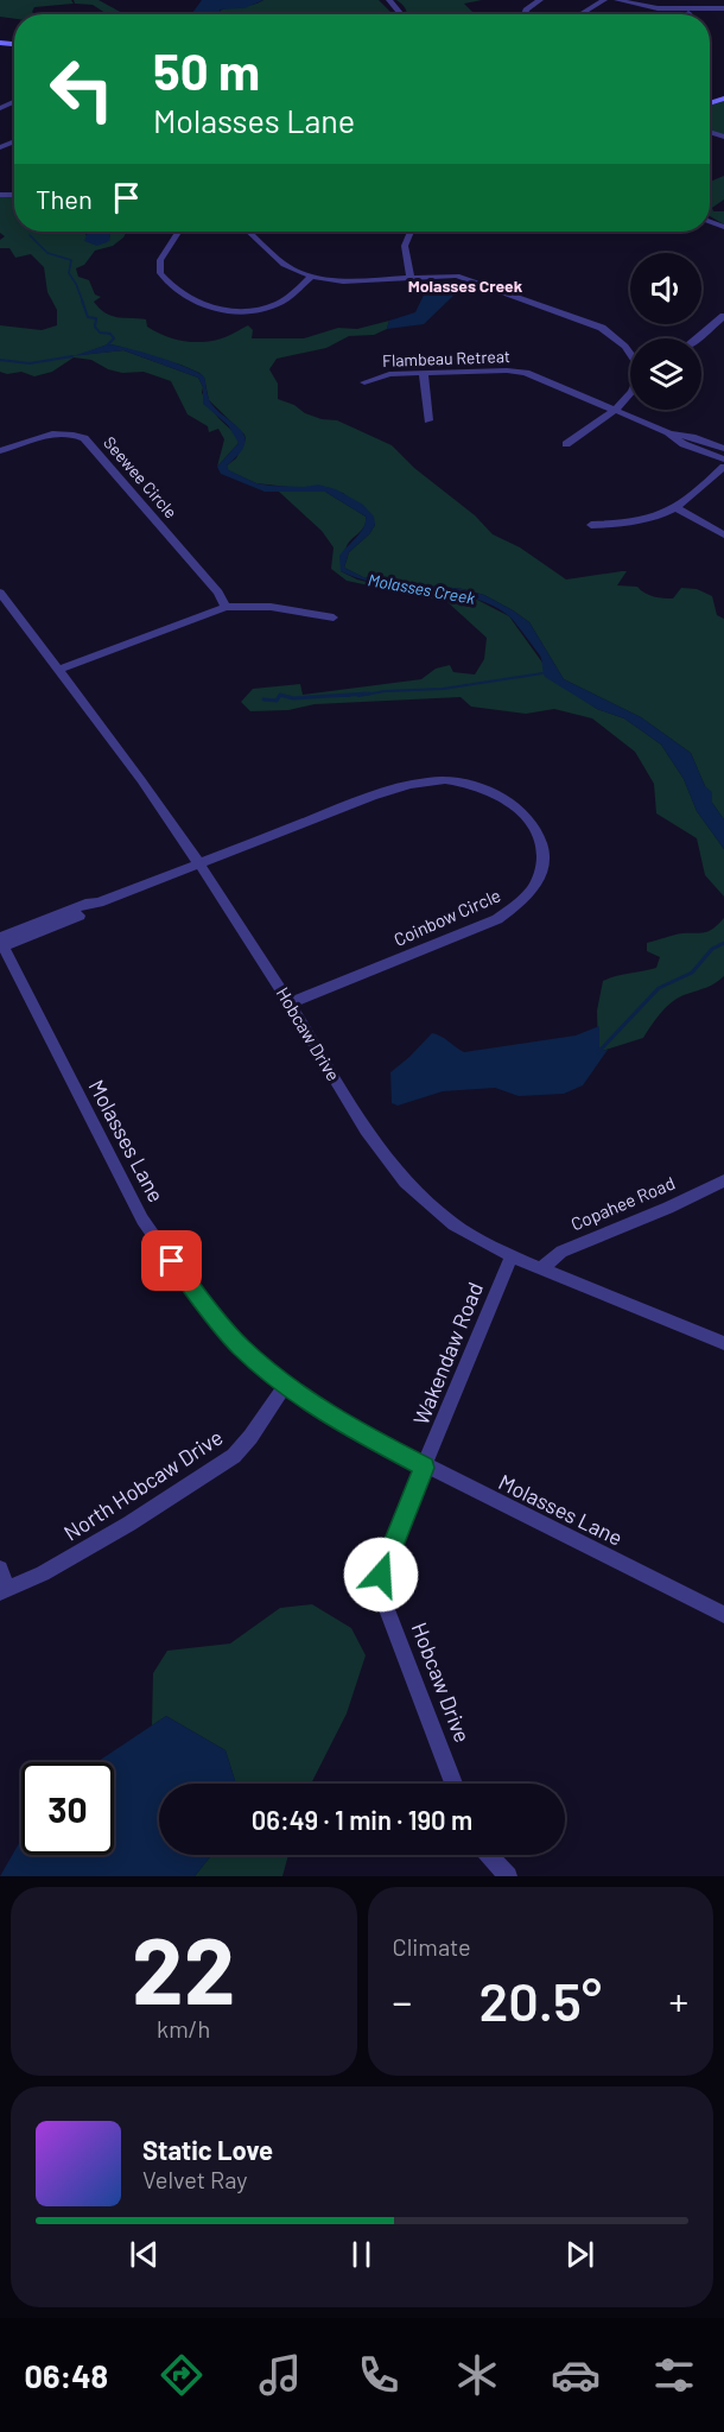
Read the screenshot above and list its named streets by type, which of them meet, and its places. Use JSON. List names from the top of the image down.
{
  "streets": {
    "street": [
      "Flambeau Retreat",
      "Seewee Circle",
      "Coinbow Circle",
      "Hobcaw Drive",
      "Molasses Lane",
      "Copahee Road",
      "Wakendaw Road",
      "North Hobcaw Drive"
    ]
  },
  "crossings": [
    ["Coinbow Circle", "Hobcaw Drive"],
    ["Coinbow Circle", "Molasses Lane"],
    ["Hobcaw Drive", "Molasses Lane"],
    ["Hobcaw Drive", "Copahee Road"],
    ["Hobcaw Drive", "Wakendaw Road"],
    ["Molasses Lane", "Wakendaw Road"],
    ["Molasses Lane", "North Hobcaw Drive"]
  ],
  "districts": ["Molasses Creek"],
  "water": ["Molasses Creek"],
  "page": {
    "turn": ["50 m", "Molasses Lane"],
    "then": "Then",
    "limit": "30",
    "trip": "06:49 · 1 min · 190 m",
    "tile": [
      ["22", "km/h"],
      "Climate"
    ],
    "heat": ["−", "20.5°", "+"],
    "song": ["Static Love", "Velvet Ray"],
    "tabs": "06:48"
  }
}
